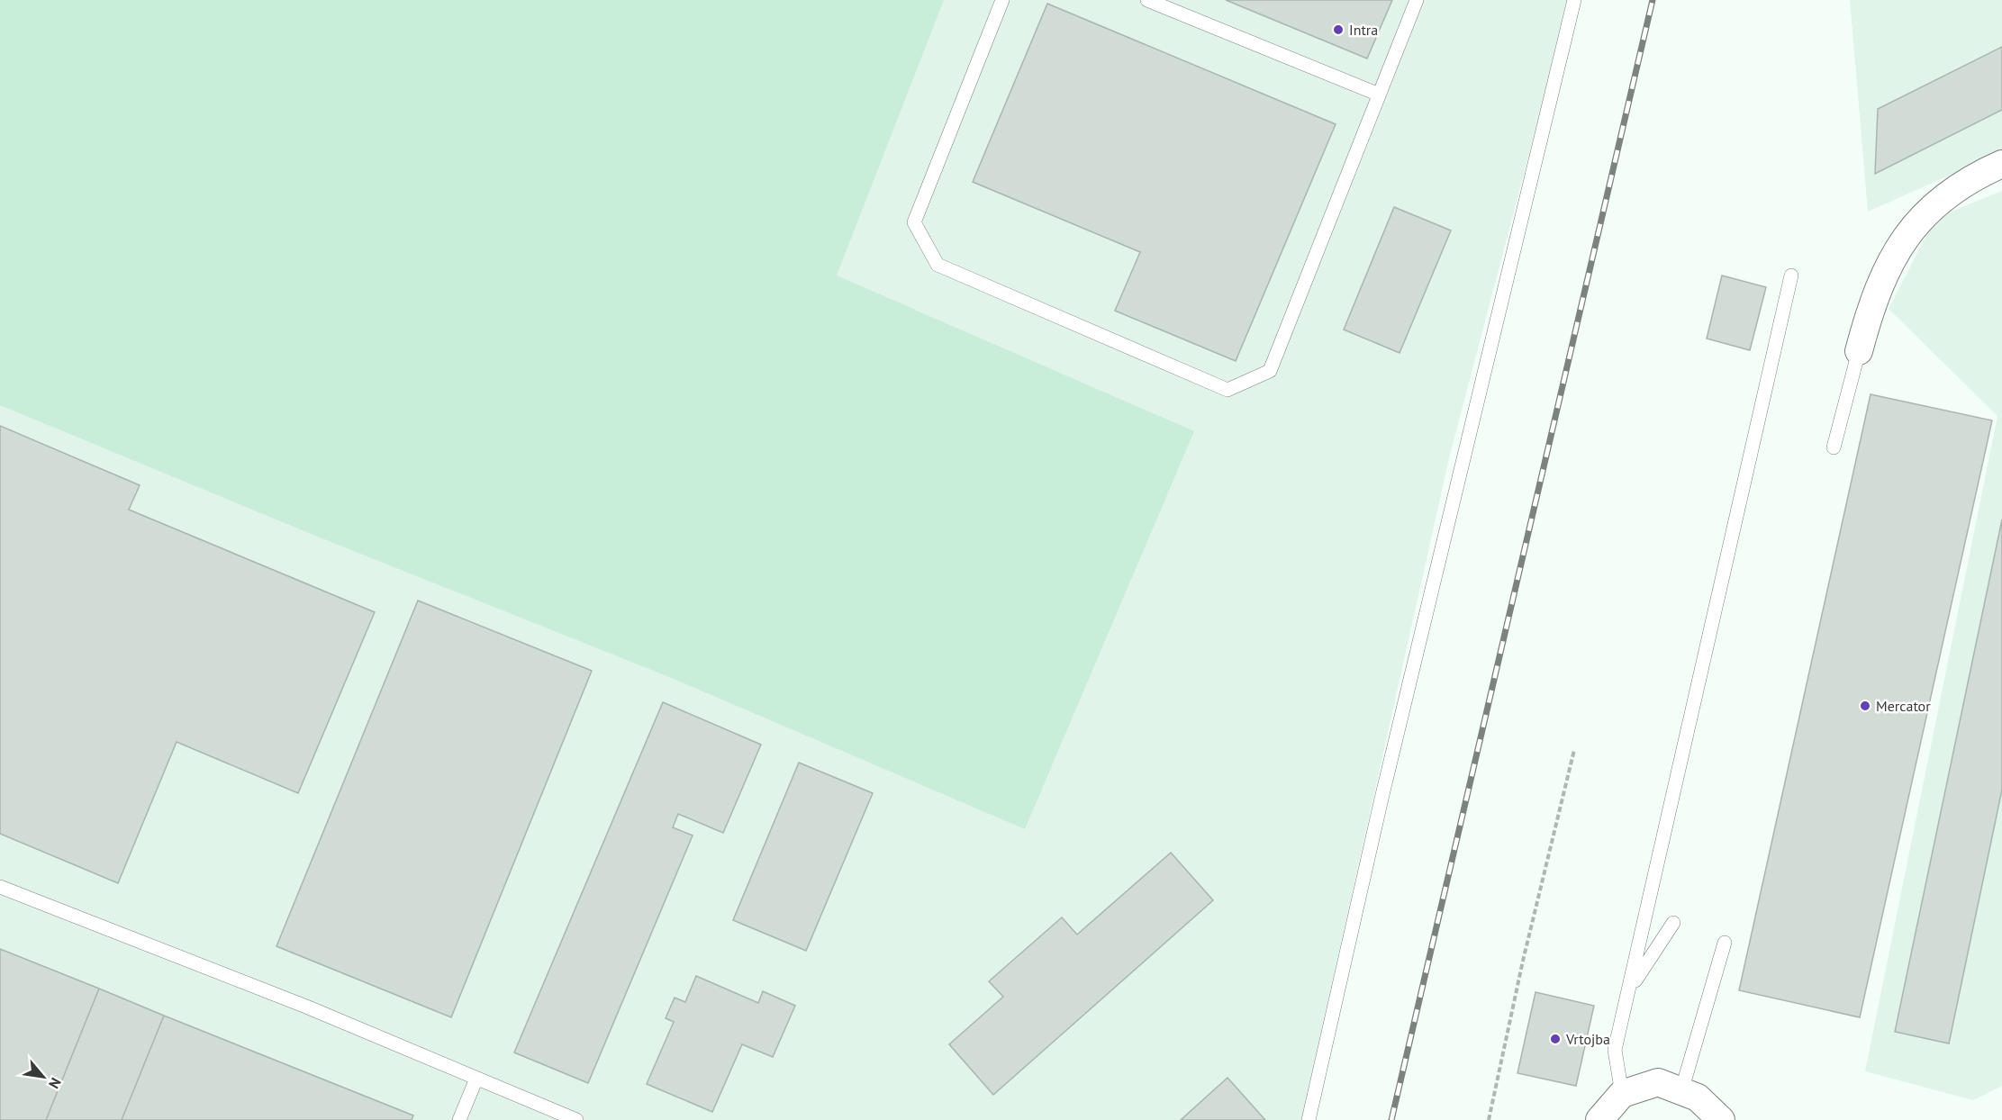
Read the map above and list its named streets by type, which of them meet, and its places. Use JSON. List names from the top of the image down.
{
  "places": ["Intra", "Mercator", "Vrtojba"],
  "north": "bottom right"
}
